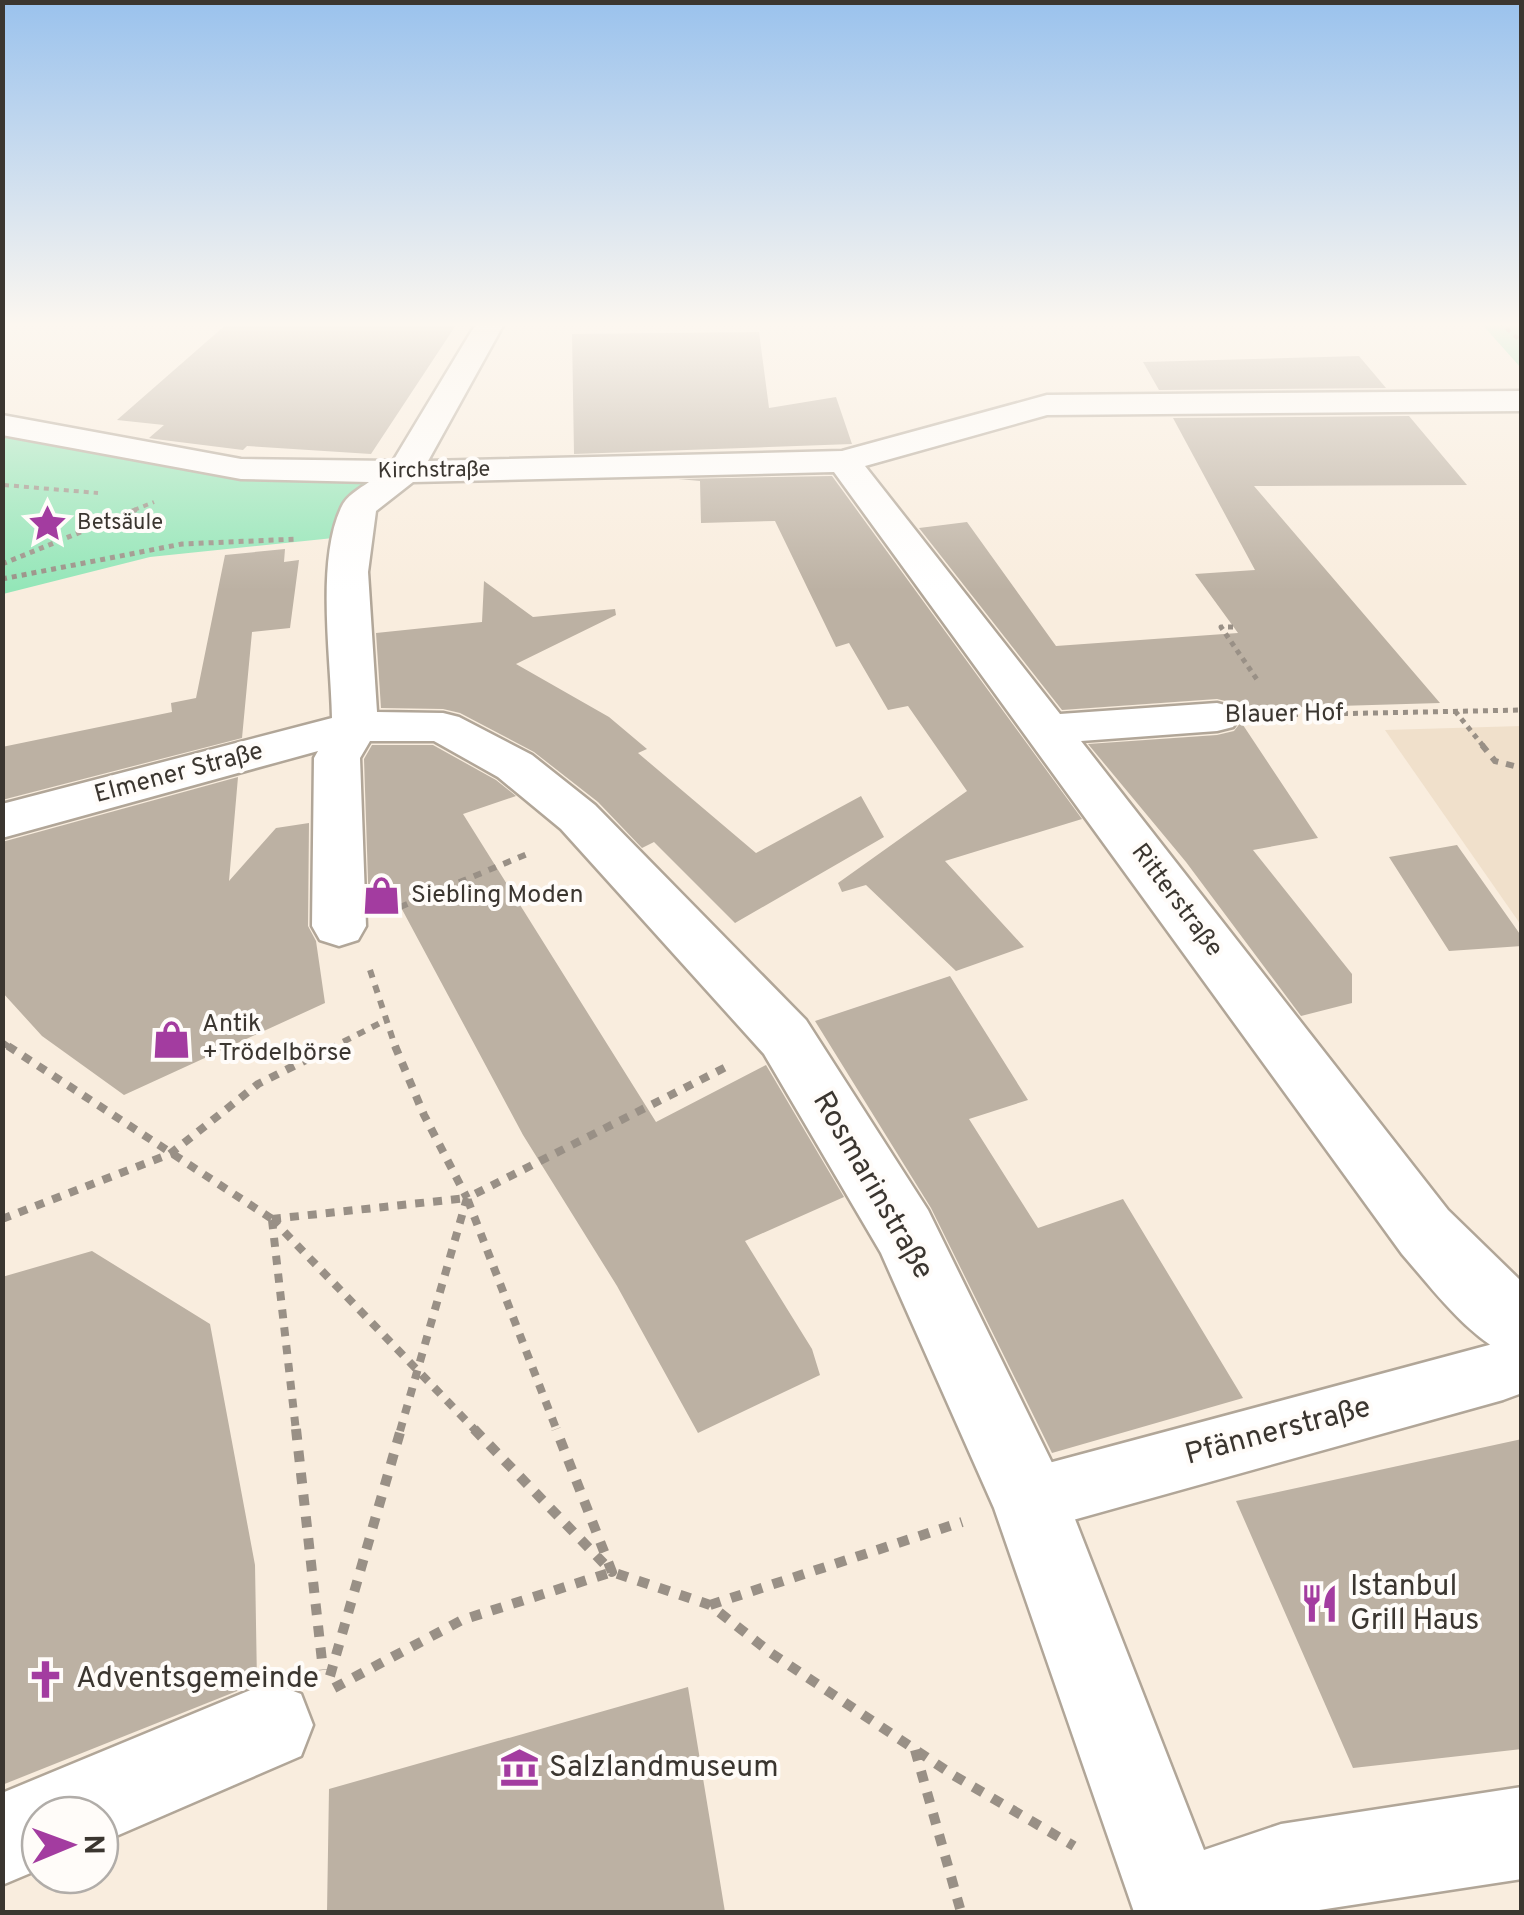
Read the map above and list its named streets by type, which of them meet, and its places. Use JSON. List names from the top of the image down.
{
  "streets": {
    "street": [
      "Kirchstraße",
      "Blauer Hof",
      "Elmener Straße",
      "Ritterstraße",
      "Rosmarinstraße",
      "Pfännerstraße"
    ]
  },
  "crossings": [
    ["Kirchstraße", "Ritterstraße"],
    ["Blauer Hof", "Ritterstraße"],
    ["Elmener Straße", "Rosmarinstraße"],
    ["Rosmarinstraße", "Pfännerstraße"]
  ],
  "places": {
    "place": ["Betsäule"],
    "shop": ["Siebling Moden", "Antik +Trödelbörse"],
    "restaurant": ["Istanbul Grill Haus"],
    "church": ["Adventsgemeinde"],
    "museum": ["Salzlandmuseum"]
  },
  "north": "right"
}
